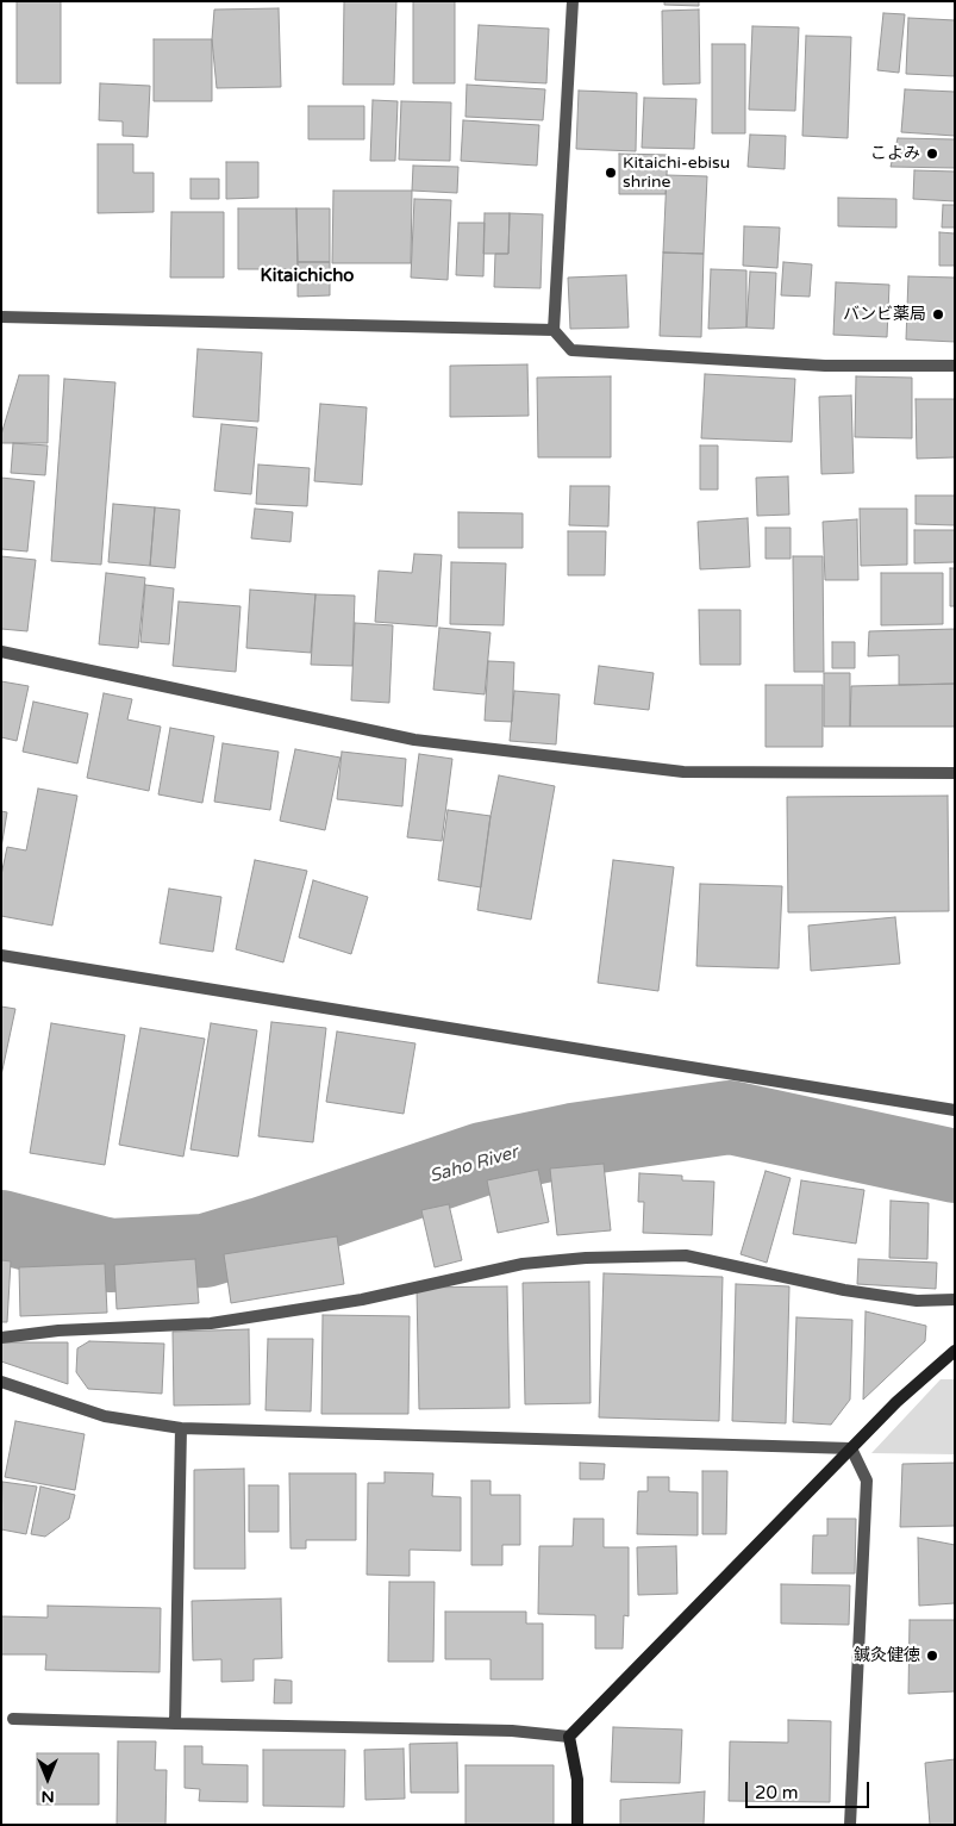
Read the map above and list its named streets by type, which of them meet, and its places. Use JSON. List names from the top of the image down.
{
  "districts": ["Kitaichicho"],
  "water": ["Saho River"],
  "places": [
    "こよみ",
    "Kitaichi-ebisu shrine",
    "バンビ薬局",
    "鍼灸健徳"
  ],
  "scale_bar": "20 m",
  "north": "bottom"
}
